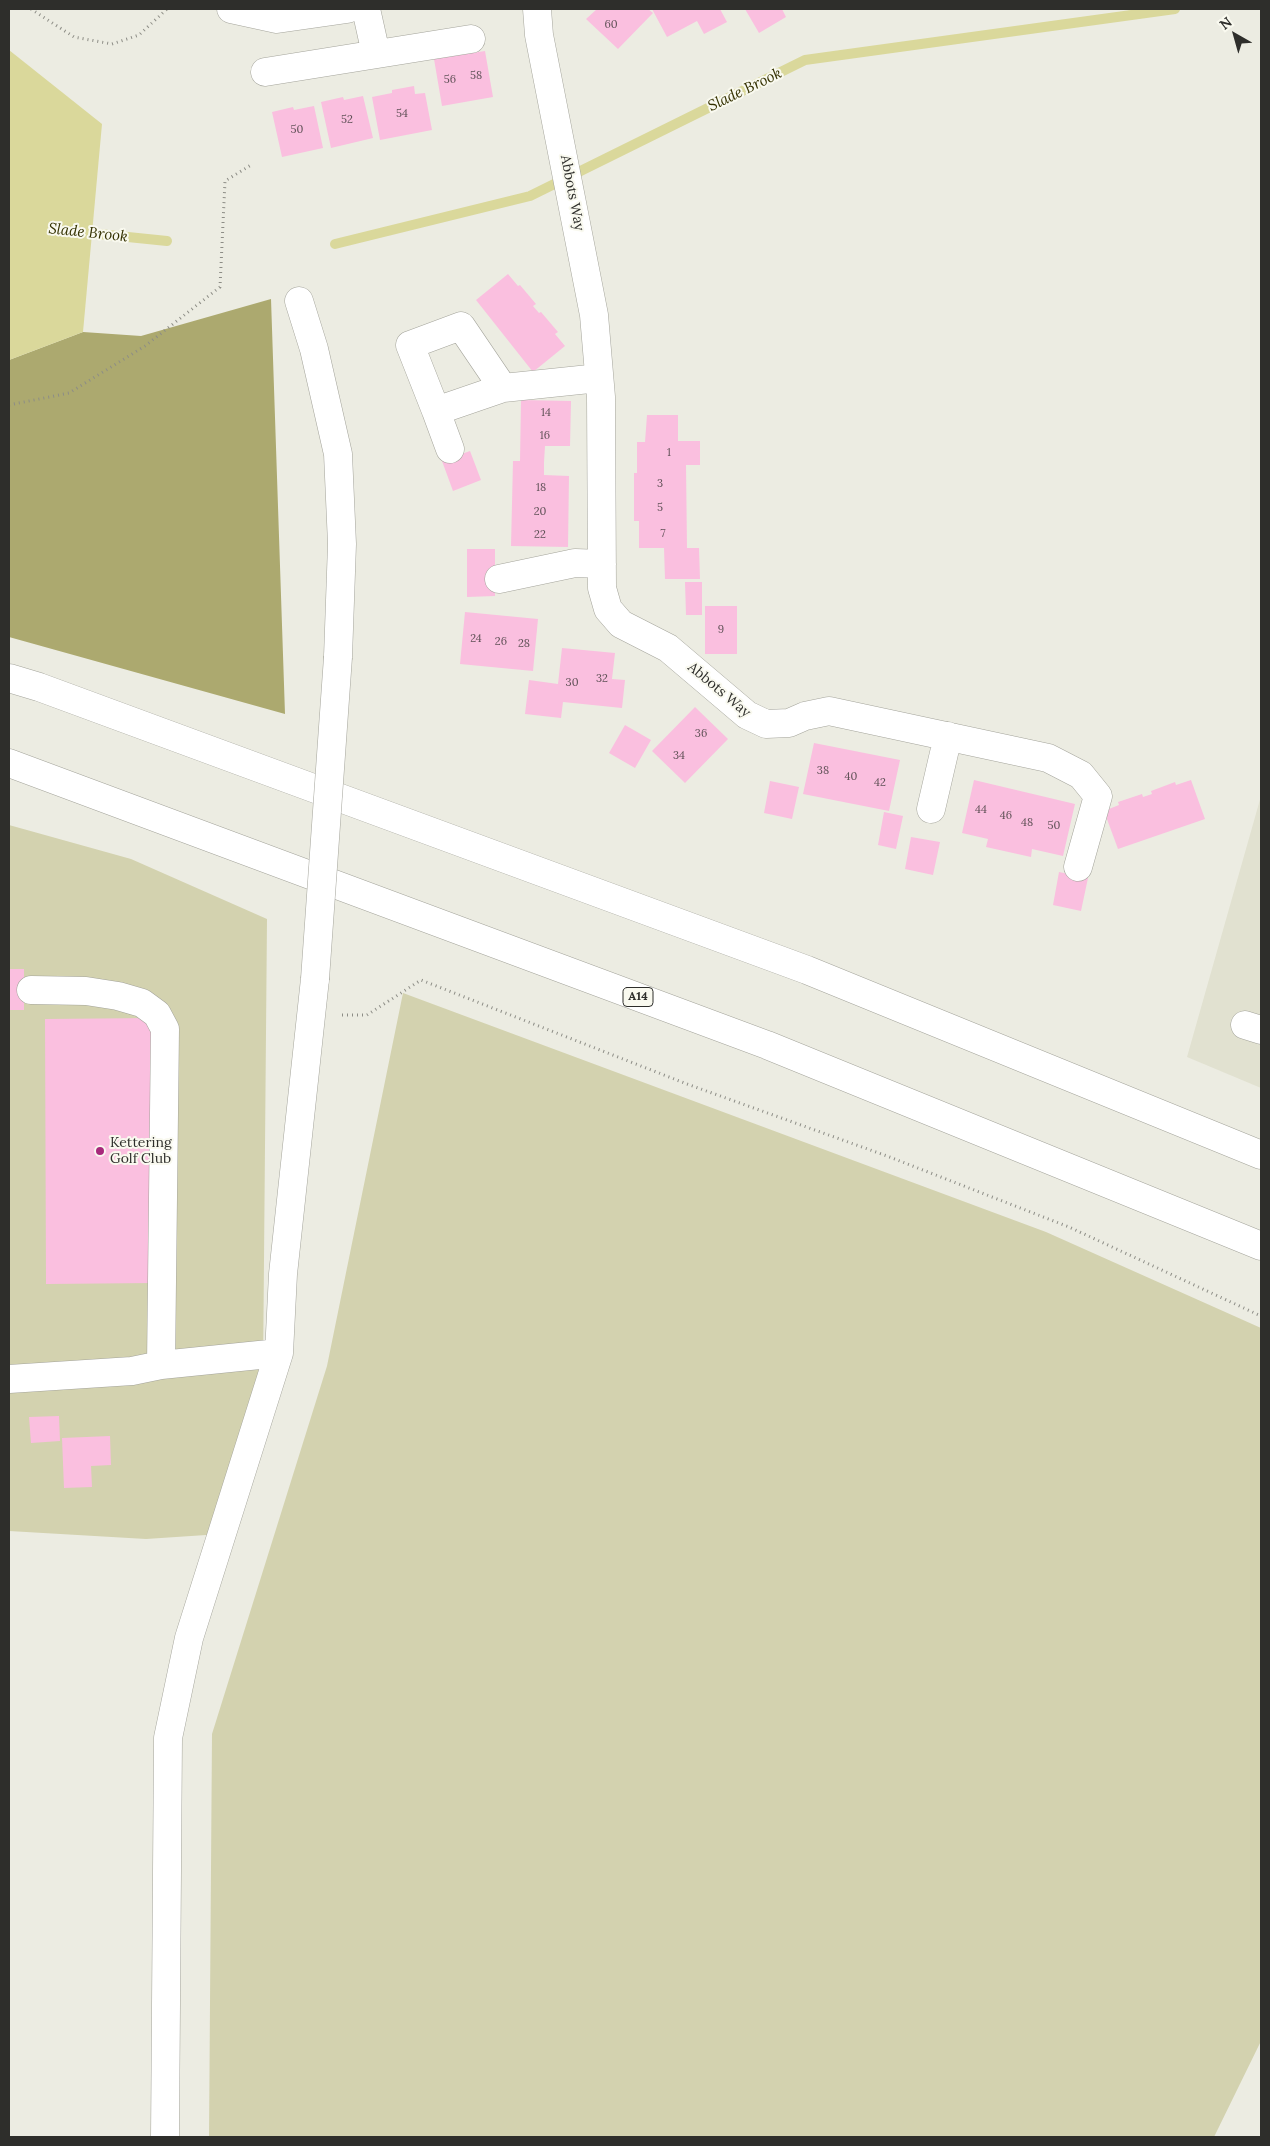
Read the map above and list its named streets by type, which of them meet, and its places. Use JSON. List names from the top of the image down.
{
  "streets": {
    "main road": ["Abbots Way", "A14"]
  },
  "water": ["Slade Brook"],
  "places": ["Kettering Golf Club"],
  "house_numbers": [
    "60",
    "58",
    "56",
    "54",
    "52",
    "50",
    "14",
    "16",
    "1",
    "3",
    "18",
    "5",
    "20",
    "7",
    "22",
    "9",
    "24",
    "26",
    "28",
    "32",
    "30",
    "36",
    "34",
    "38",
    "40",
    "42",
    "44",
    "46",
    "48",
    "50"
  ],
  "north": "top left"
}
